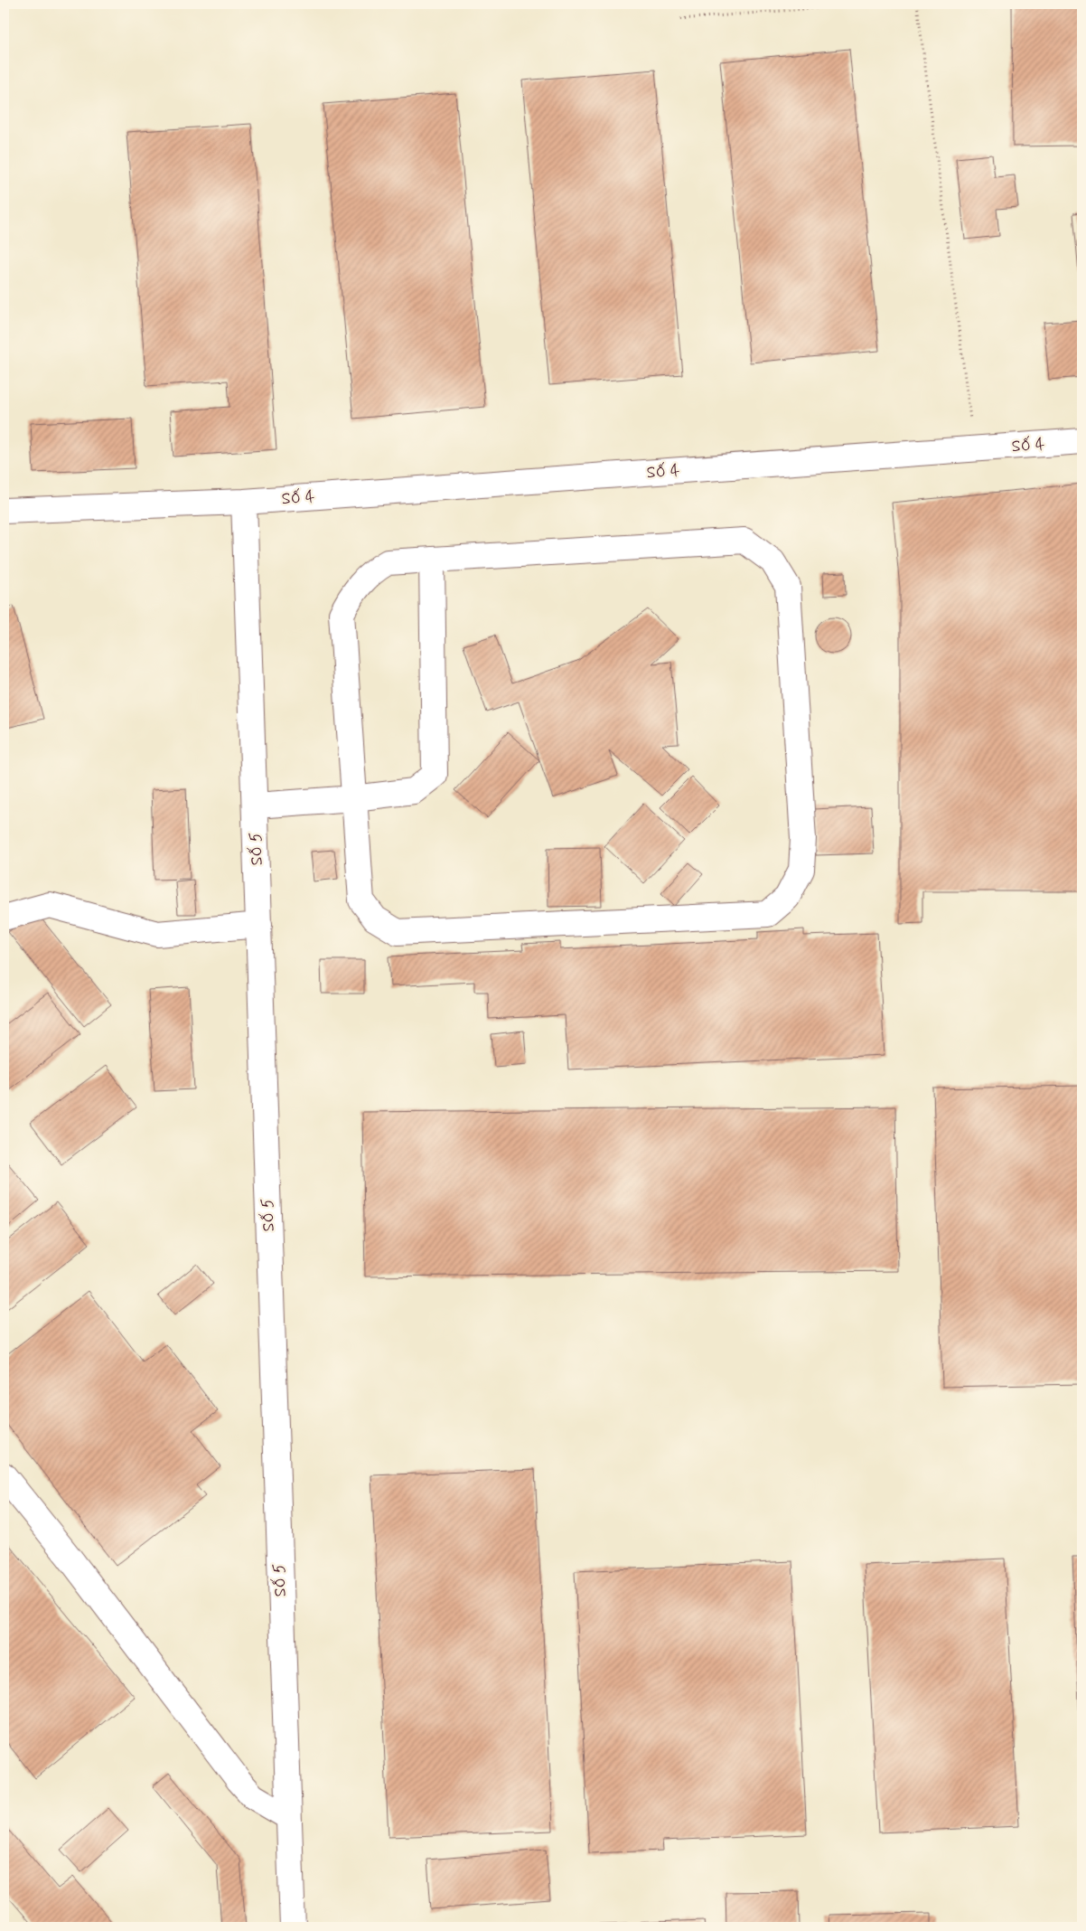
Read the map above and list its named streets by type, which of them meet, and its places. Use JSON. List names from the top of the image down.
{
  "streets": {
    "street": ["SỐ 4", "SỐ 5"]
  },
  "crossings": [
    ["SỐ 4", "SỐ 5"]
  ]
}
